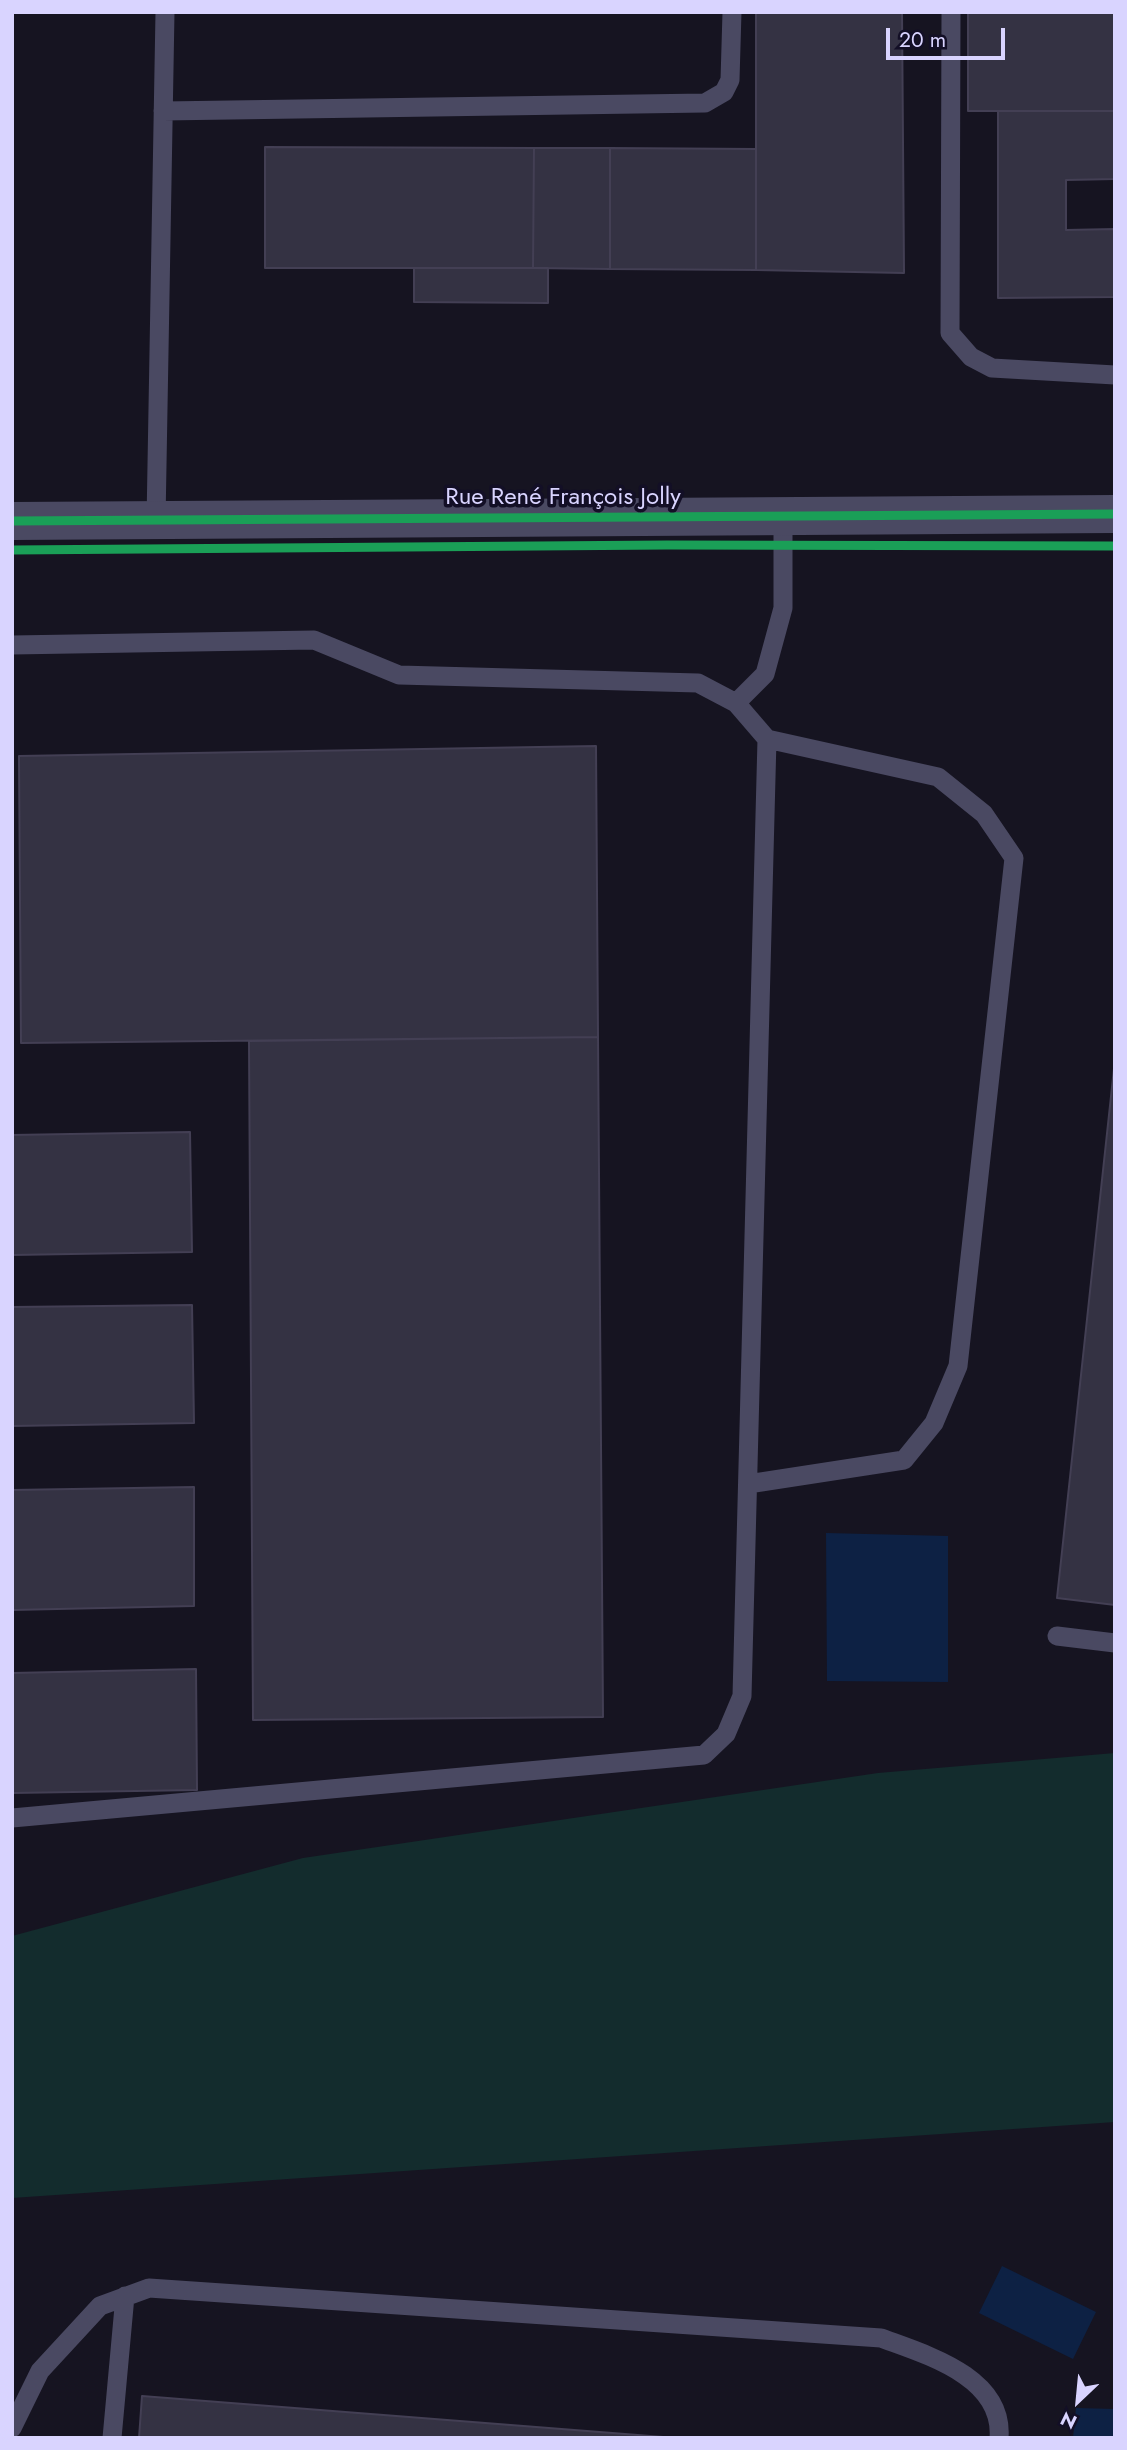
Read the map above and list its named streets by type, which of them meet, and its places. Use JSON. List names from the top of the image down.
{
  "streets": {
    "street": ["Rue René François Jolly"]
  },
  "scale_bar": "20 m",
  "north": "bottom left"
}
